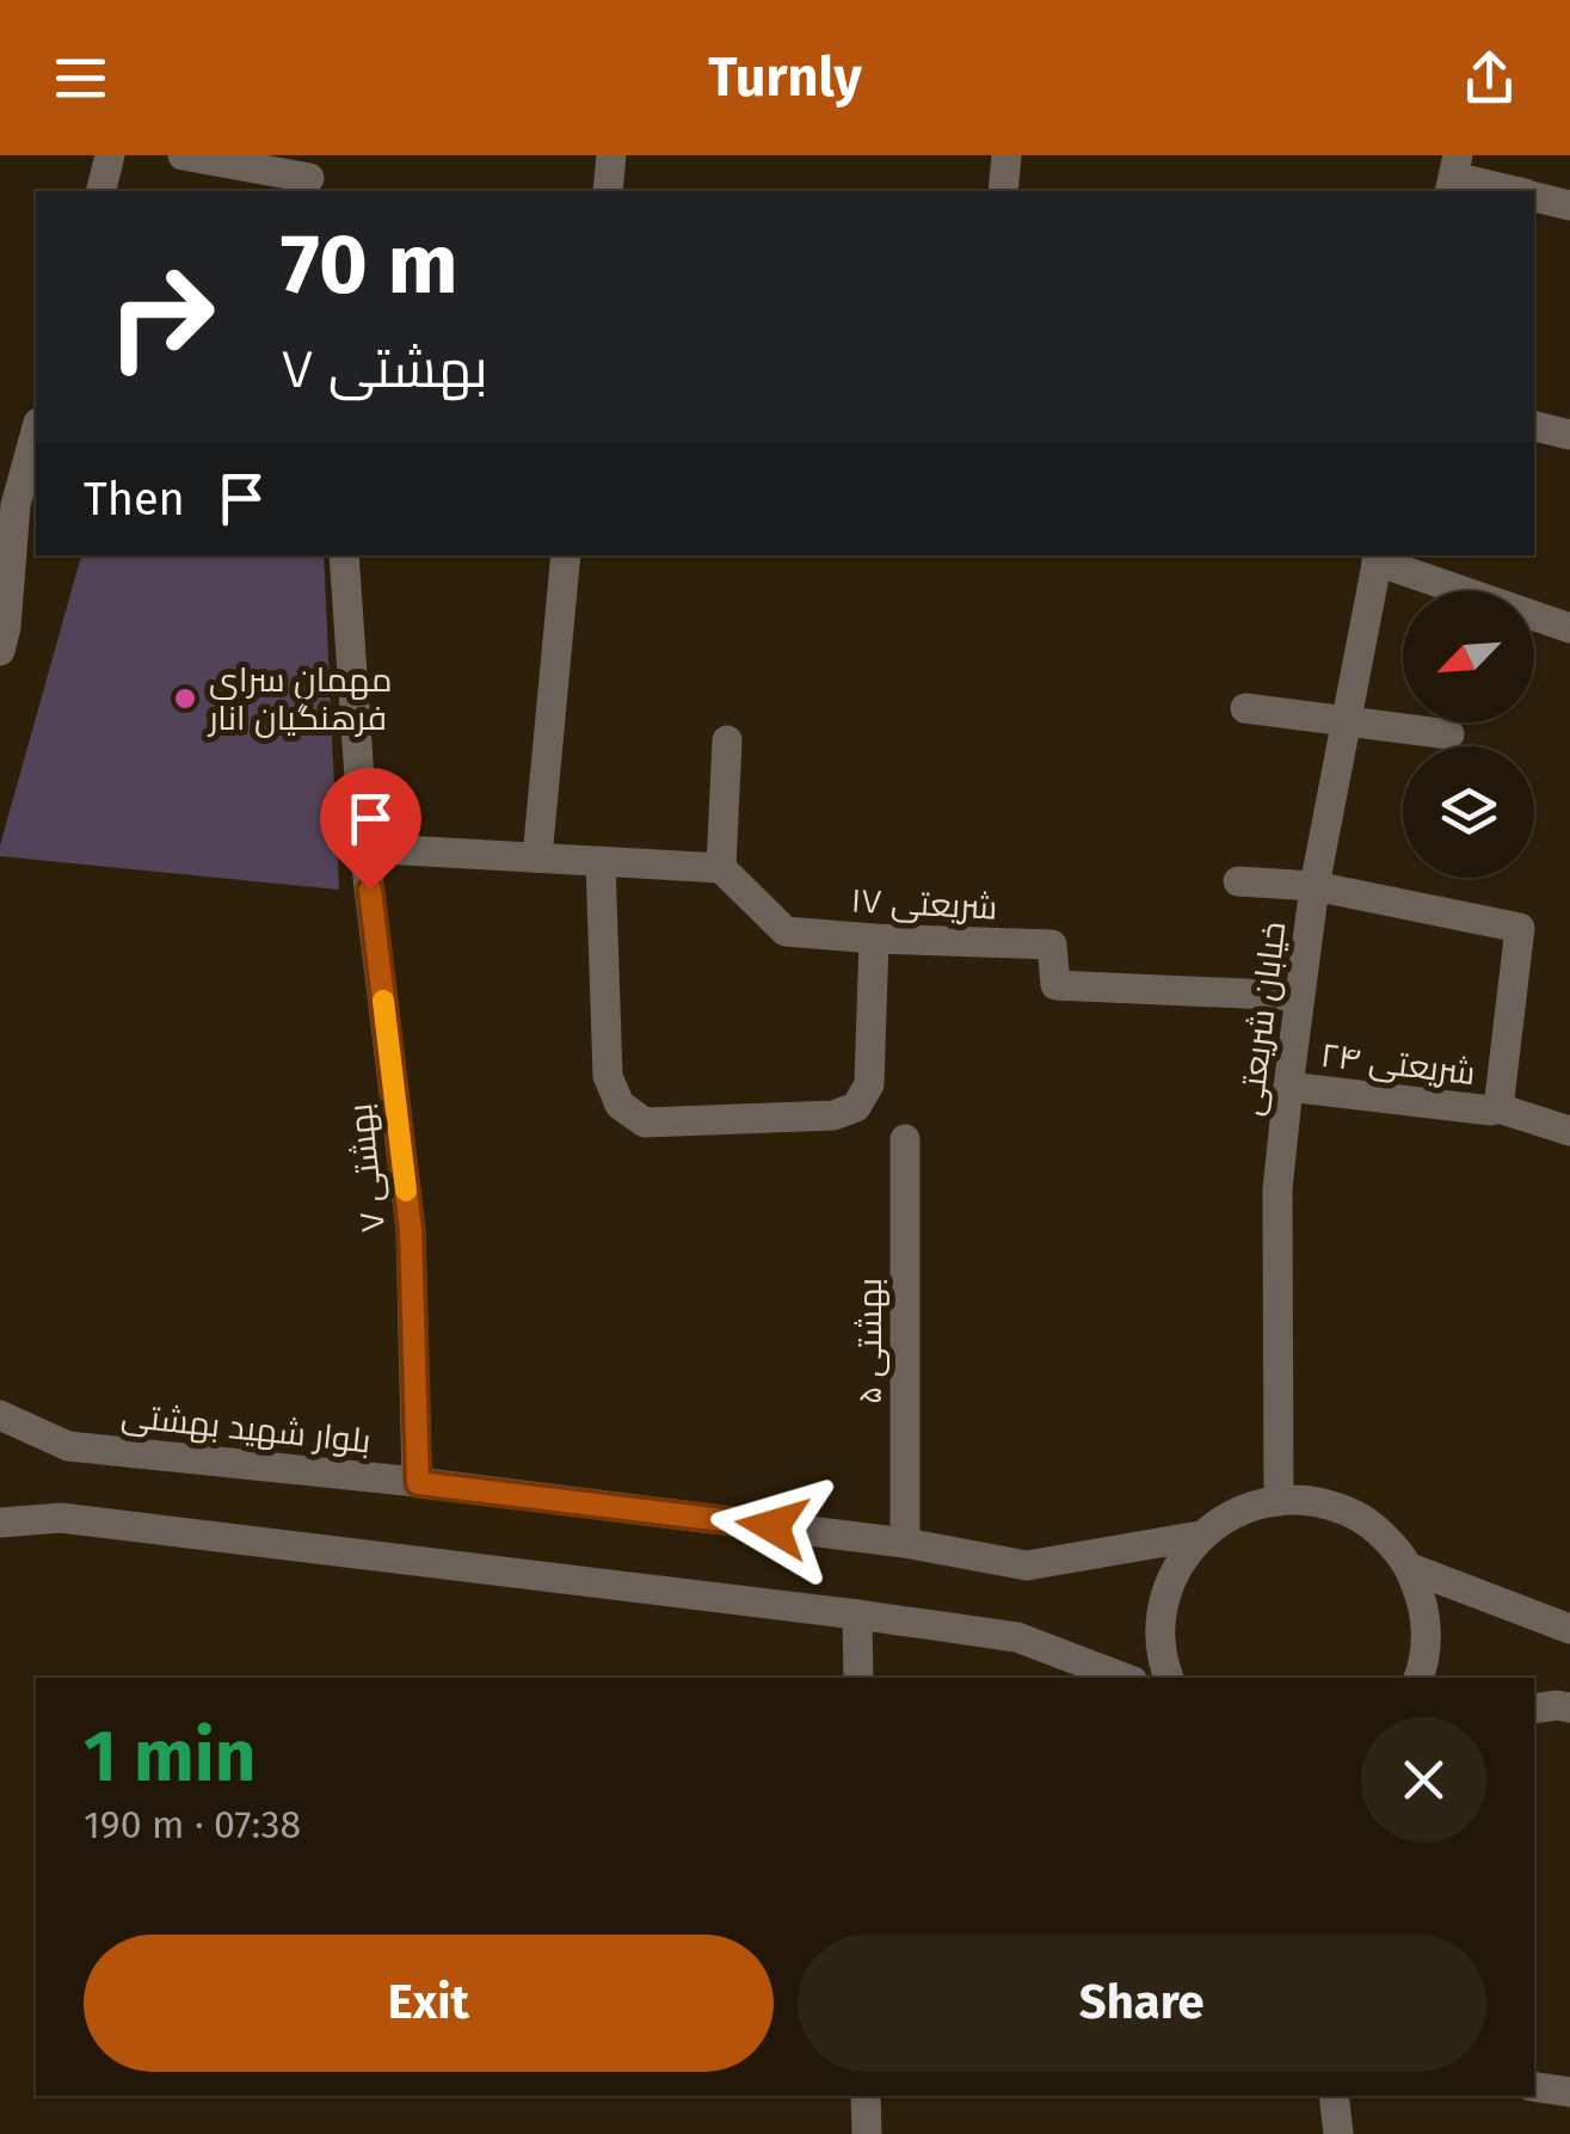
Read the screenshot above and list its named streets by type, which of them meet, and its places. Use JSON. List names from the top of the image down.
{
  "streets": {
    "street": [
      "شریعتی ۱۷",
      "خیابان شریعتی",
      "شریعتی ۲۴",
      "بهشتی ۷",
      "بهشتی ۵",
      "بلوار شهید بهشتی"
    ]
  },
  "crossings": [
    ["شریعتی ۱۷", "خیابان شریعتی"],
    ["خیابان شریعتی", "شریعتی ۲۴"],
    ["بهشتی ۷", "بلوار شهید بهشتی"],
    ["بهشتی ۵", "بلوار شهید بهشتی"]
  ],
  "places": ["مهمان سرای فرهنگیان انار"],
  "north": "bottom left",
  "page": {
    "header": "Turnly",
    "turn": ["70 m", "بهشتی ۷"],
    "then": "Then",
    "heading": ["1 min", "190 m · 07:38"],
    "buttons": ["Exit", "Share"]
  }
}
